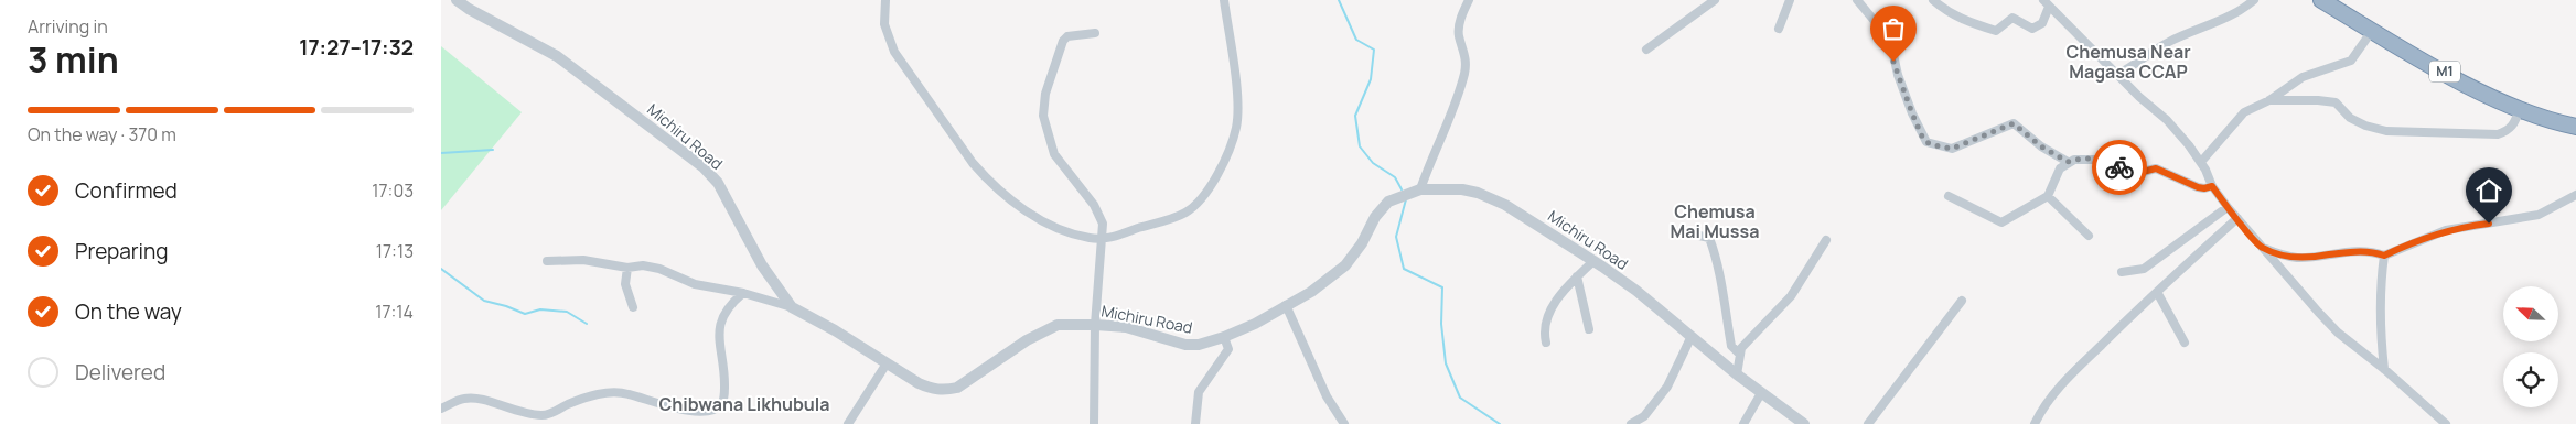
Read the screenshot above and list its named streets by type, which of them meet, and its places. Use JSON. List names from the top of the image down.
{
  "streets": {
    "highway": ["M1"],
    "street": ["Michiru Road"]
  },
  "districts": ["Chemusa Near Magasa CCAP", "Chemusa Mai Mussa", "Chibwana Likhubula"],
  "north": "top left",
  "page": {
    "heading": ["3 min", "Arriving in", "17:27–17:32"],
    "bar": "On the way · 370 m",
    "list": [
      ["Confirmed", "17:03"],
      ["Preparing", "17:13"],
      ["On the way", "17:14"],
      "Delivered"
    ]
  }
}
